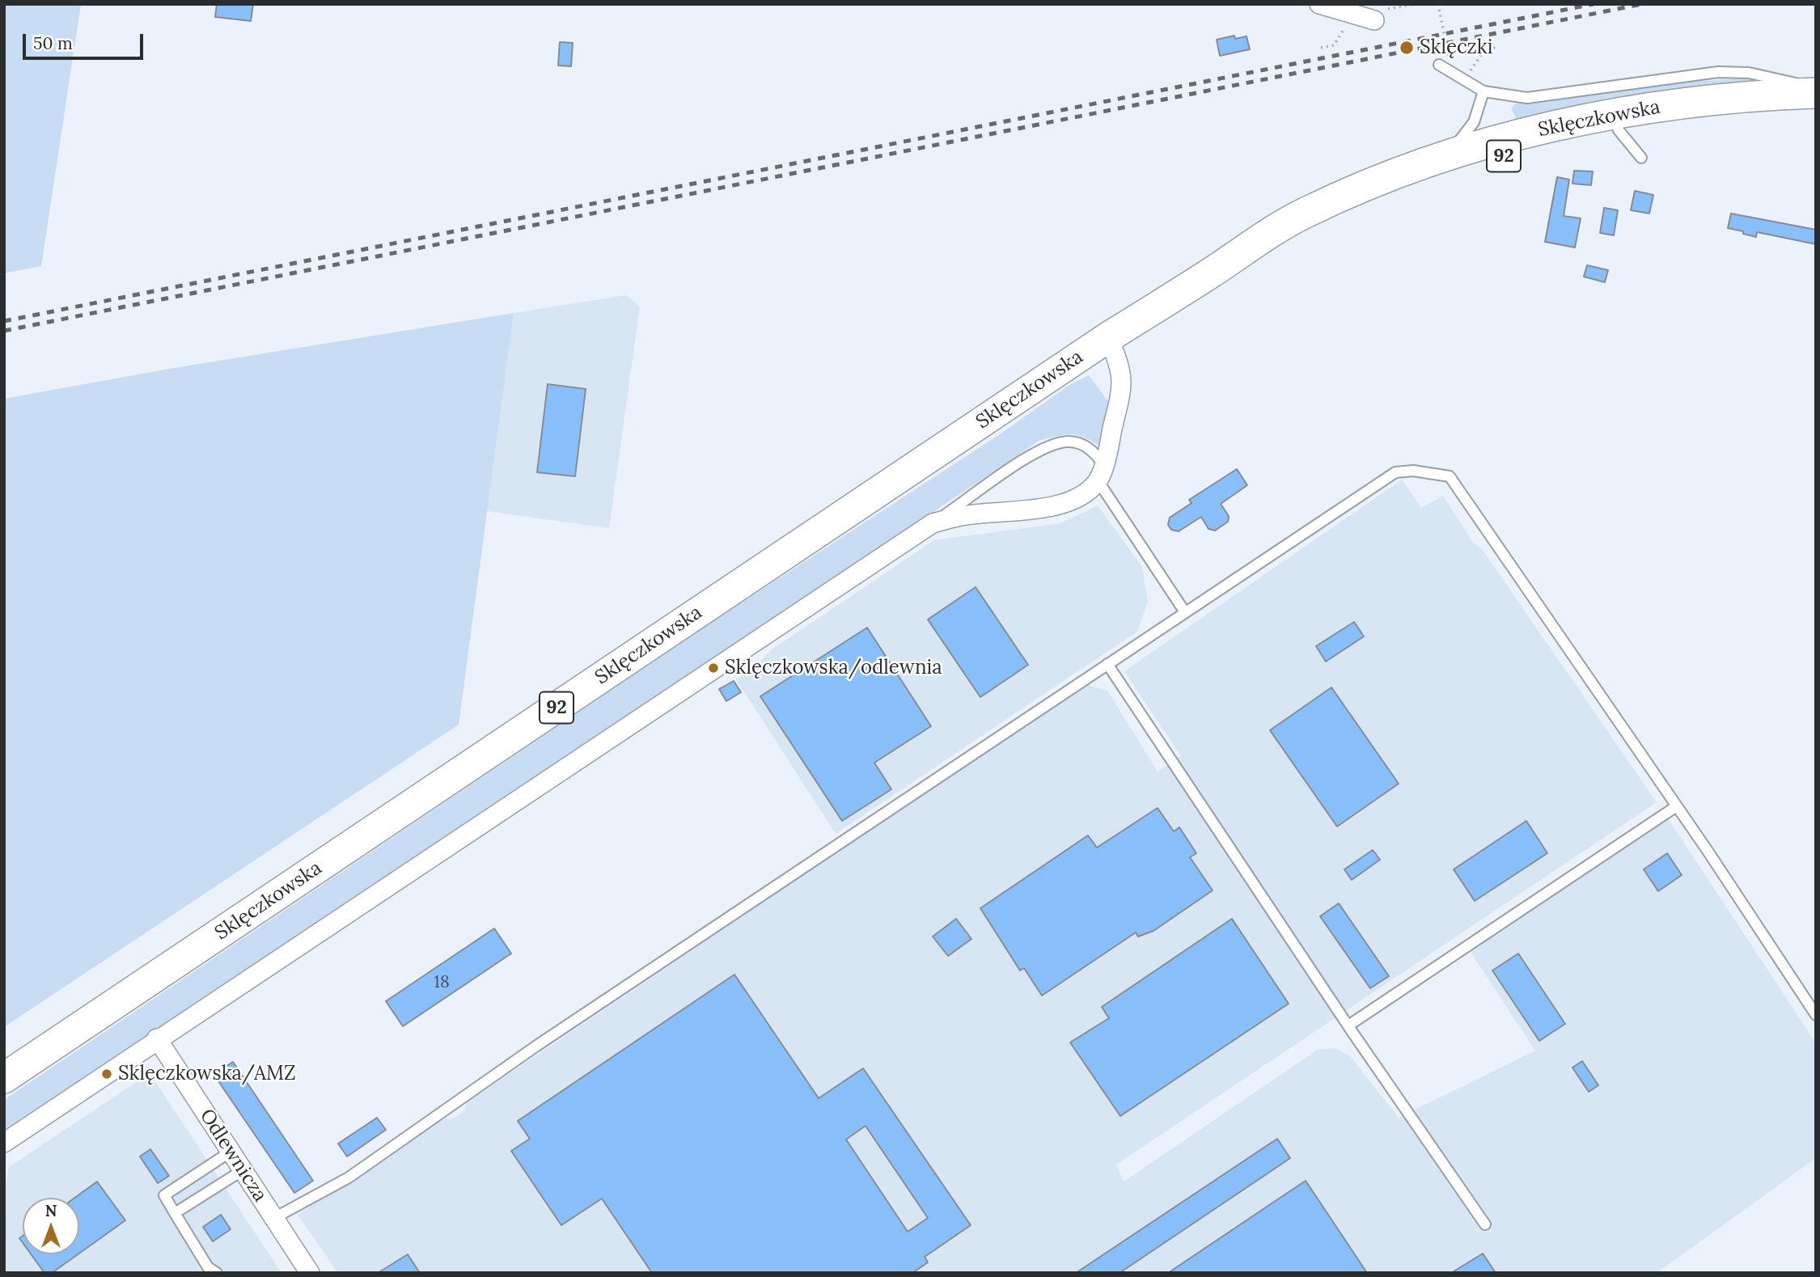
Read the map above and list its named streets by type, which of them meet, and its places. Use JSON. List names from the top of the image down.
{
  "streets": {
    "main road": ["Sklęczkowska", "92"],
    "street": ["Odlewnicza"]
  },
  "places": ["Sklęczki", "Sklęczkowska/odlewnia", "Sklęczkowska/AMZ"],
  "house_numbers": ["18"],
  "scale_bar": "50 m",
  "north": "top"
}
